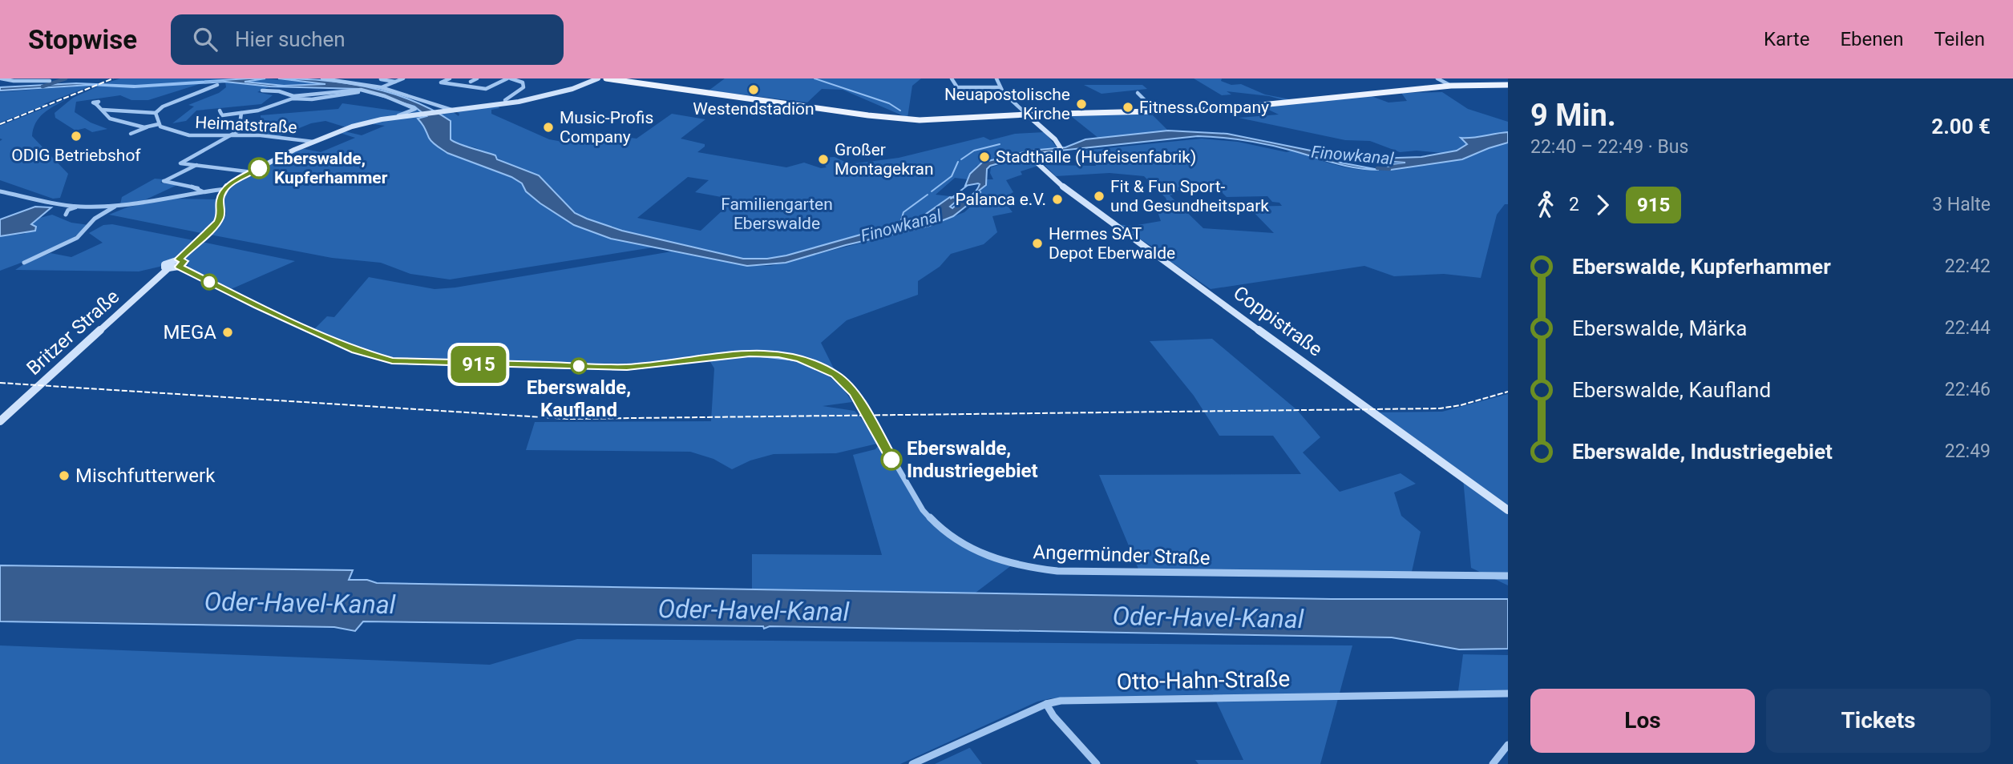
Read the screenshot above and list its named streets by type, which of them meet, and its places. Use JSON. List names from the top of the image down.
{
  "streets": {
    "main road": ["Coppistraße", "Britzer Straße"],
    "street": ["Heimatstraße", "Angermünder Straße", "Otto-Hahn-Straße"]
  },
  "crossings": [
    ["Britzer Straße", "Angermünder Straße"]
  ],
  "water": ["Finowkanal", "Oder-Havel-Kanal"],
  "parks": ["Familiengarten Eberswalde"],
  "places": [
    "Westendstadion",
    "Neuapostolische Kirche",
    "Fitness Company",
    "Music-Profis Company",
    "ODIG Betriebshof",
    "Stadthalle (Hufeisenfabrik)",
    "Großer Montagekran",
    "Eberswalde, Kupferhammer",
    "Fit & Fun Sport- und Gesundheitspark",
    "Palanca e.V.",
    "Hermes SAT Depot Eberwalde",
    "MEGA",
    "Eberswalde, Kaufland",
    "Eberswalde, Industriegebiet",
    "Mischfutterwerk"
  ],
  "lines": ["bus line 915"],
  "page": {
    "header": "Stopwise",
    "search": "Hier suchen",
    "nav": ["Karte", "Ebenen", "Teilen"],
    "on_map": "915",
    "heading": ["9 Min.", "22:40 – 22:49 · Bus", "2.00 €"],
    "legs": ["2", "915", "3 Halte"],
    "list": [
      {
        "name": "Eberswalde, Kupferhammer",
        "value": "22:42"
      },
      {
        "name": "Eberswalde, Märka",
        "value": "22:44"
      },
      {
        "name": "Eberswalde, Kaufland",
        "value": "22:46"
      },
      {
        "name": "Eberswalde, Industriegebiet",
        "value": "22:49"
      }
    ],
    "buttons": ["Los", "Tickets"]
  }
}
